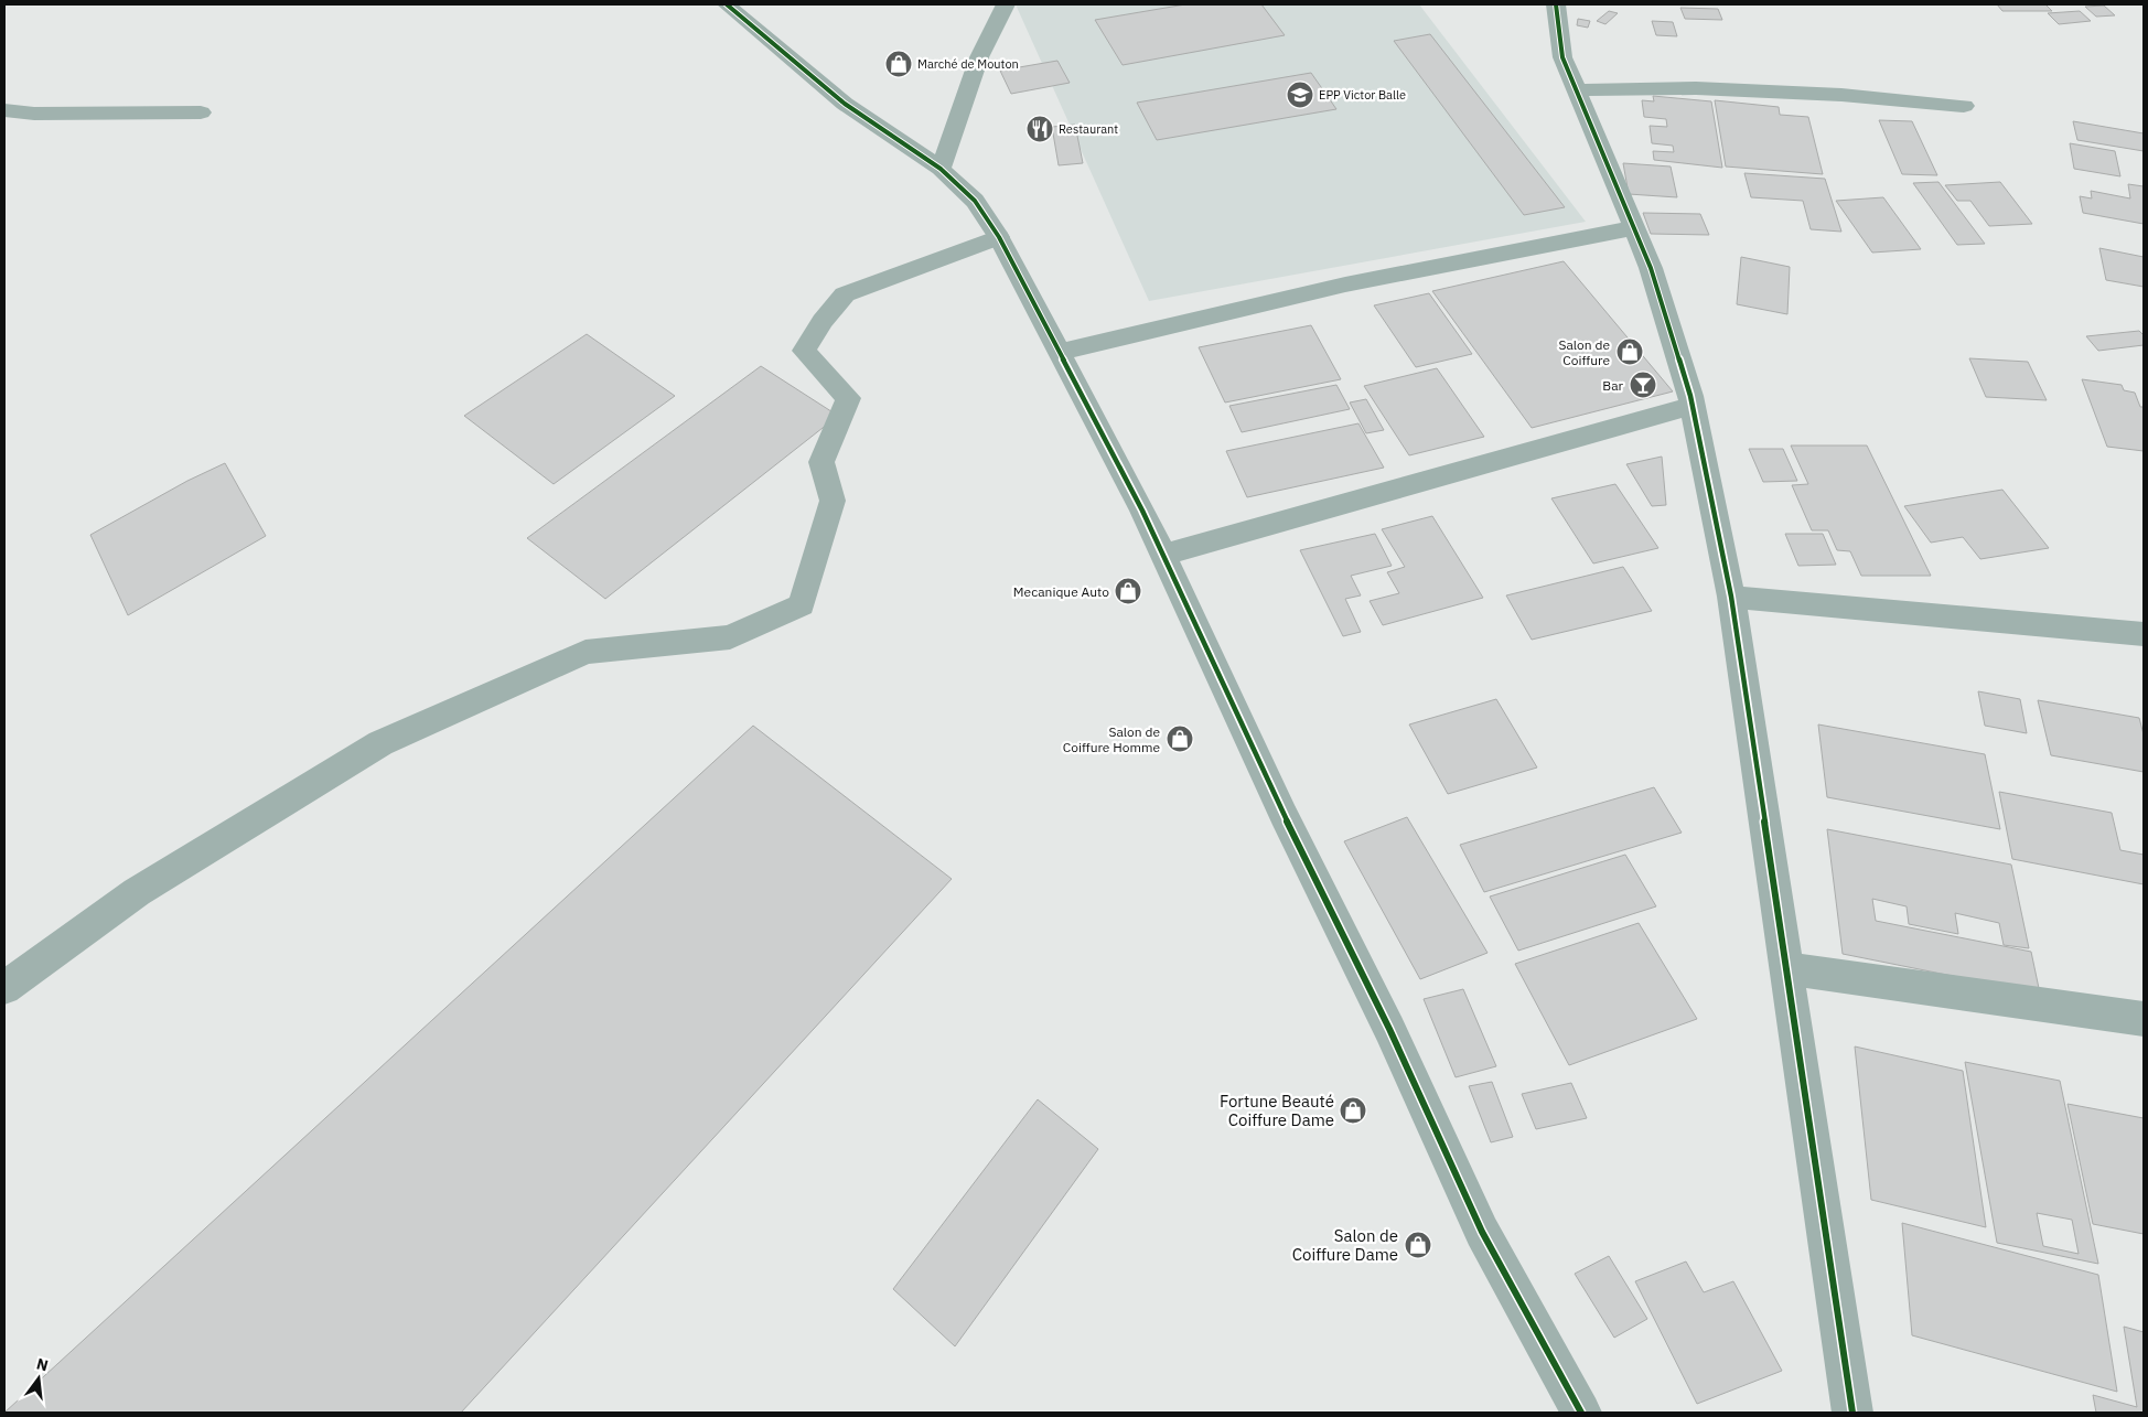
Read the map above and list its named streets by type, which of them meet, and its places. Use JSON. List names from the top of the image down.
{
  "places": {
    "shop": [
      "Marché de Mouton",
      "Salon de Coiffure",
      "Mecanique Auto",
      "Salon de Coiffure Homme",
      "Fortune Beauté Coiffure Dame",
      "Salon de Coiffure Dame"
    ],
    "school or university": ["EPP Victor Balle"],
    "restaurant": ["Restaurant"],
    "bar": ["Bar"]
  },
  "north": "top"
}
